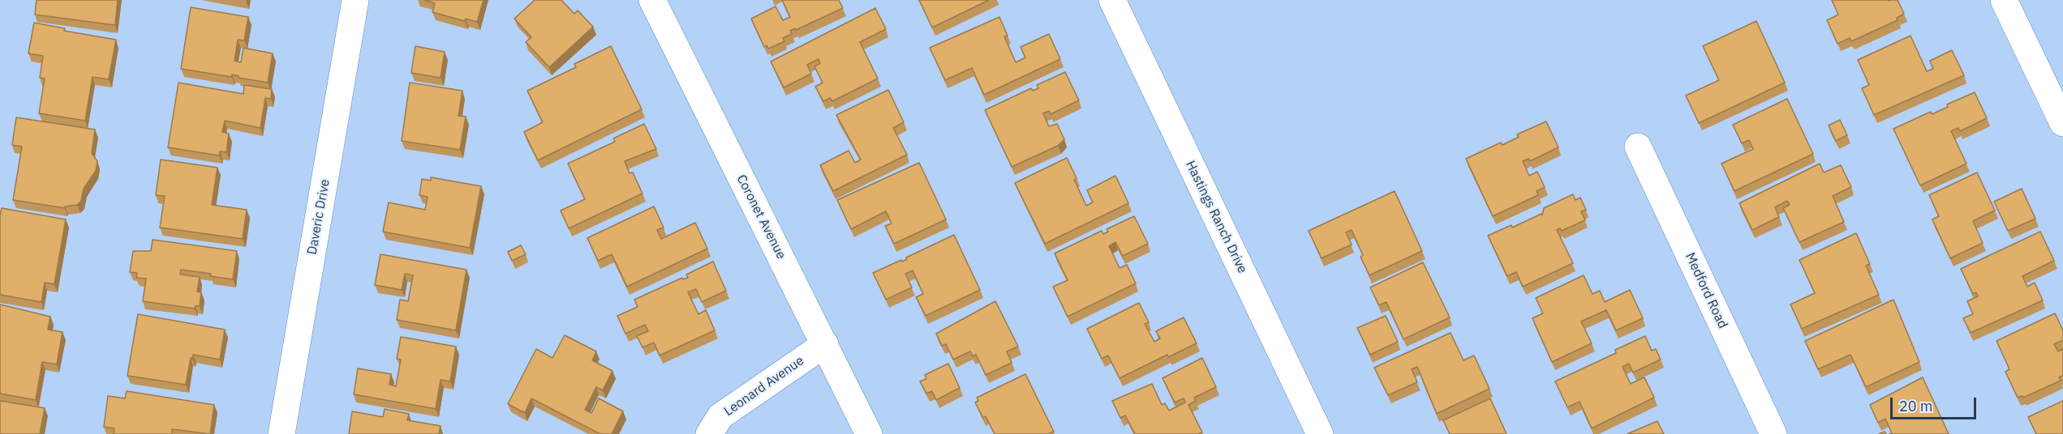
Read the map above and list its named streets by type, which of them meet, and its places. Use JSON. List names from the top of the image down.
{
  "streets": {
    "street": [
      "Daveric Drive",
      "Coronet Avenue",
      "Hastings Ranch Drive",
      "Medford Road",
      "Leonard Avenue"
    ]
  },
  "crossings": [
    ["Coronet Avenue", "Leonard Avenue"]
  ],
  "scale_bar": "20 m"
}
